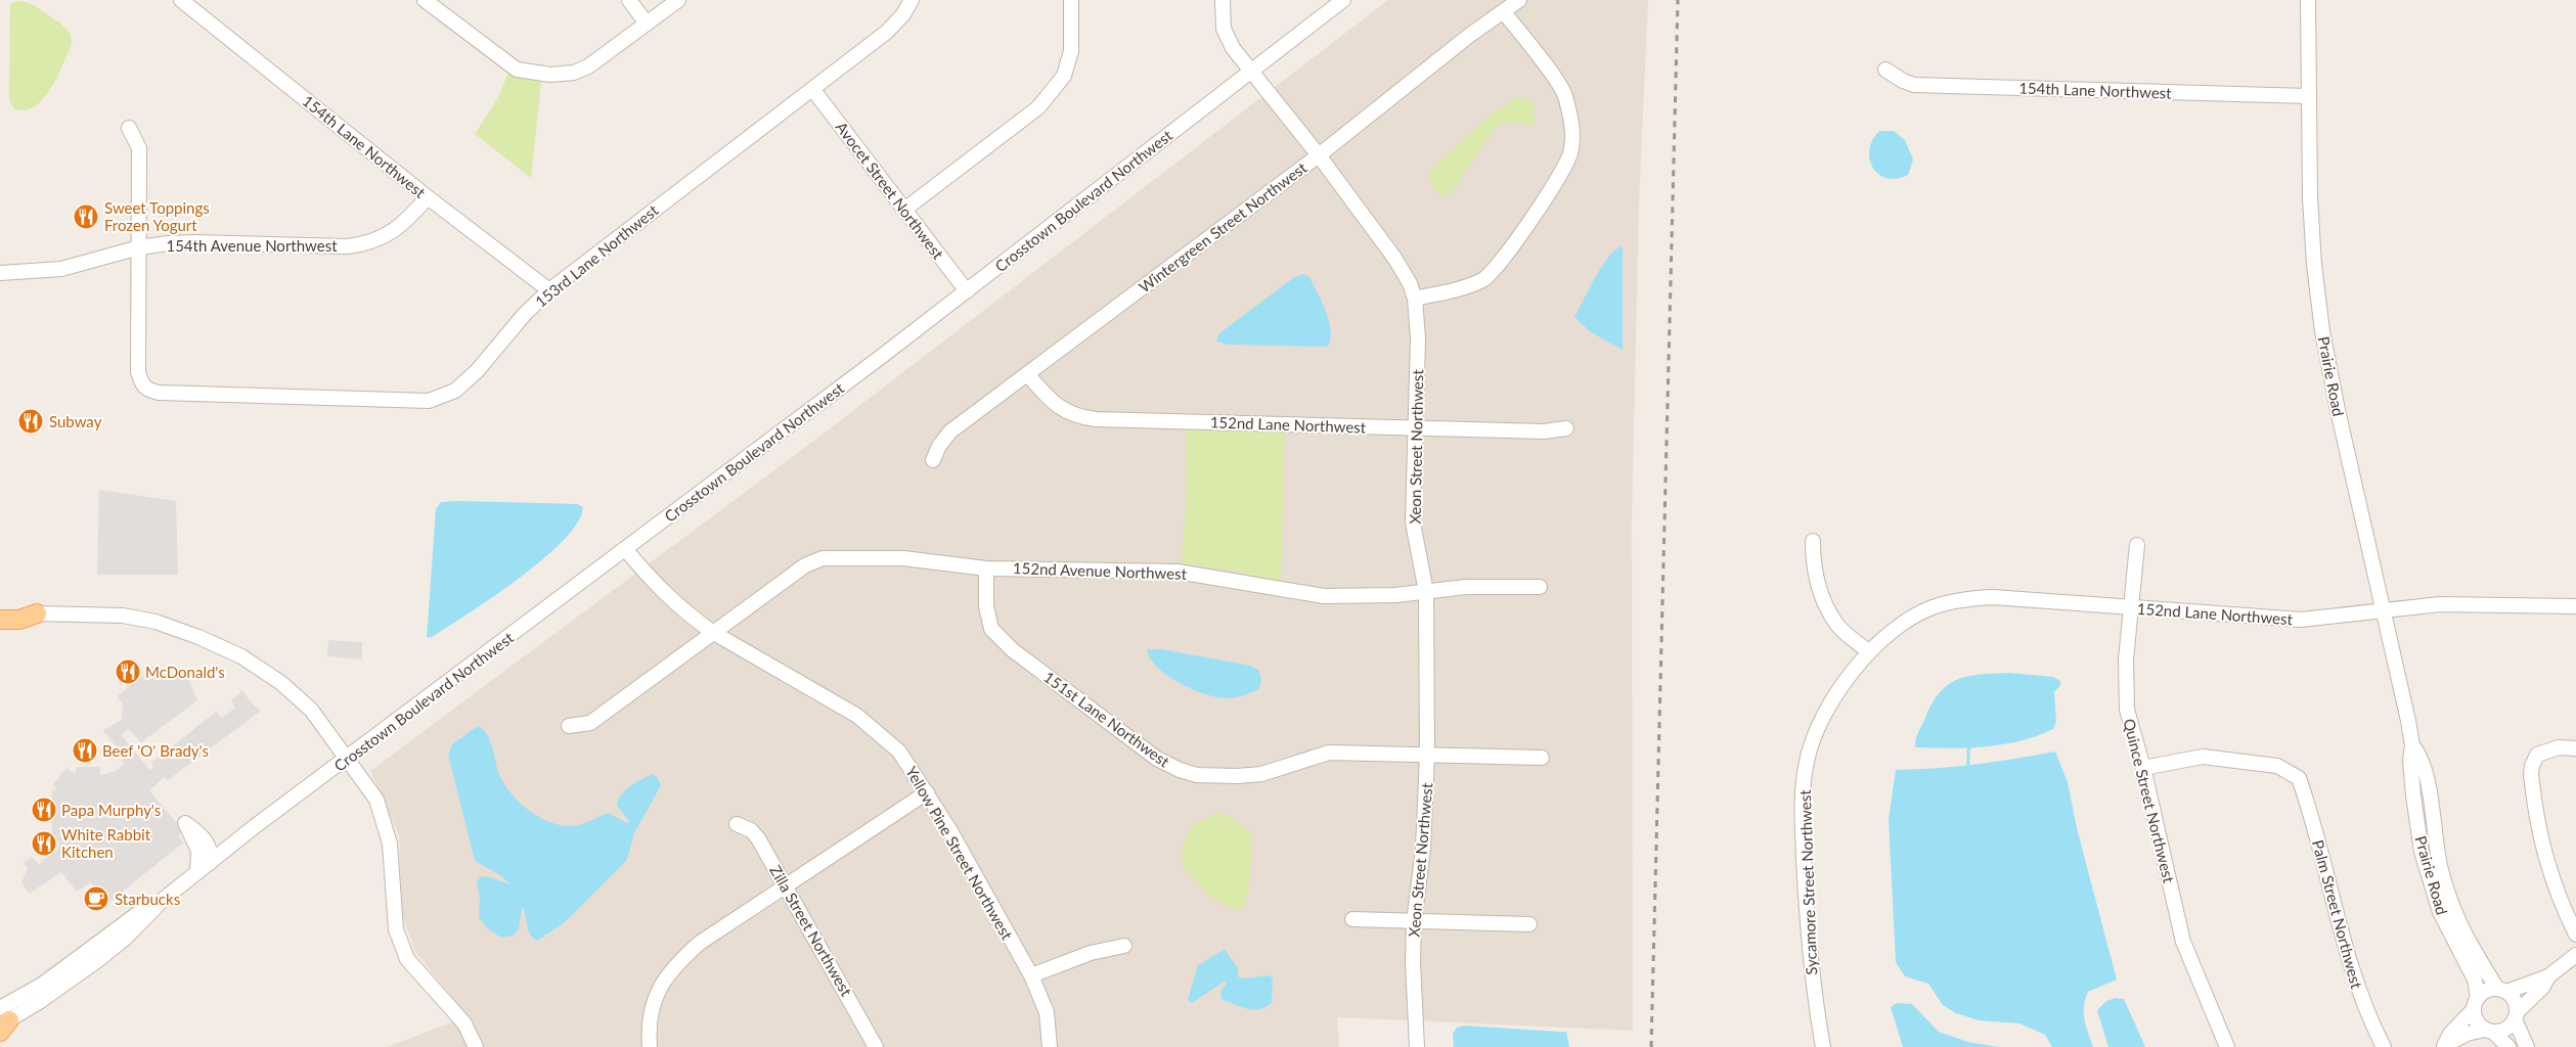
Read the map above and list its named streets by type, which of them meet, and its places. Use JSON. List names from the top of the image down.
{
  "streets": {
    "street": [
      "154th Lane Northwest",
      "Avocet Street Northwest",
      "Crosstown Boulevard Northwest",
      "Wintergreen Street Northwest",
      "154th Avenue Northwest",
      "153rd Lane Northwest",
      "Prairie Road",
      "152nd Lane Northwest",
      "Xeon Street Northwest",
      "152nd Avenue Northwest",
      "151st Lane Northwest",
      "Quince Street Northwest",
      "Yellow Pine Street Northwest",
      "Sycamore Street Northwest",
      "Palm Street Northwest",
      "Zilla Street Northwest"
    ]
  },
  "crossings": [
    ["154th Lane Northwest", "154th Avenue Northwest"],
    ["154th Lane Northwest", "153rd Lane Northwest"],
    ["154th Lane Northwest", "Prairie Road"],
    ["Avocet Street Northwest", "Crosstown Boulevard Northwest"],
    ["Avocet Street Northwest", "153rd Lane Northwest"],
    ["Crosstown Boulevard Northwest", "Xeon Street Northwest"],
    ["Crosstown Boulevard Northwest", "Yellow Pine Street Northwest"],
    ["Wintergreen Street Northwest", "152nd Lane Northwest"],
    ["Wintergreen Street Northwest", "Xeon Street Northwest"],
    ["154th Avenue Northwest", "153rd Lane Northwest"],
    ["Prairie Road", "152nd Lane Northwest"],
    ["152nd Lane Northwest", "Xeon Street Northwest"],
    ["152nd Lane Northwest", "Quince Street Northwest"],
    ["152nd Lane Northwest", "Sycamore Street Northwest"],
    ["Xeon Street Northwest", "152nd Avenue Northwest"],
    ["Xeon Street Northwest", "151st Lane Northwest"],
    ["152nd Avenue Northwest", "151st Lane Northwest"],
    ["152nd Avenue Northwest", "Yellow Pine Street Northwest"],
    ["Quince Street Northwest", "Palm Street Northwest"]
  ],
  "places": {
    "restaurant": [
      "Sweet Toppings Frozen Yogurt",
      "Subway",
      "McDonald's",
      "Beef 'O' Brady's",
      "Papa Murphy's",
      "White Rabbit Kitchen"
    ],
    "cafe": ["Starbucks"]
  }
}
